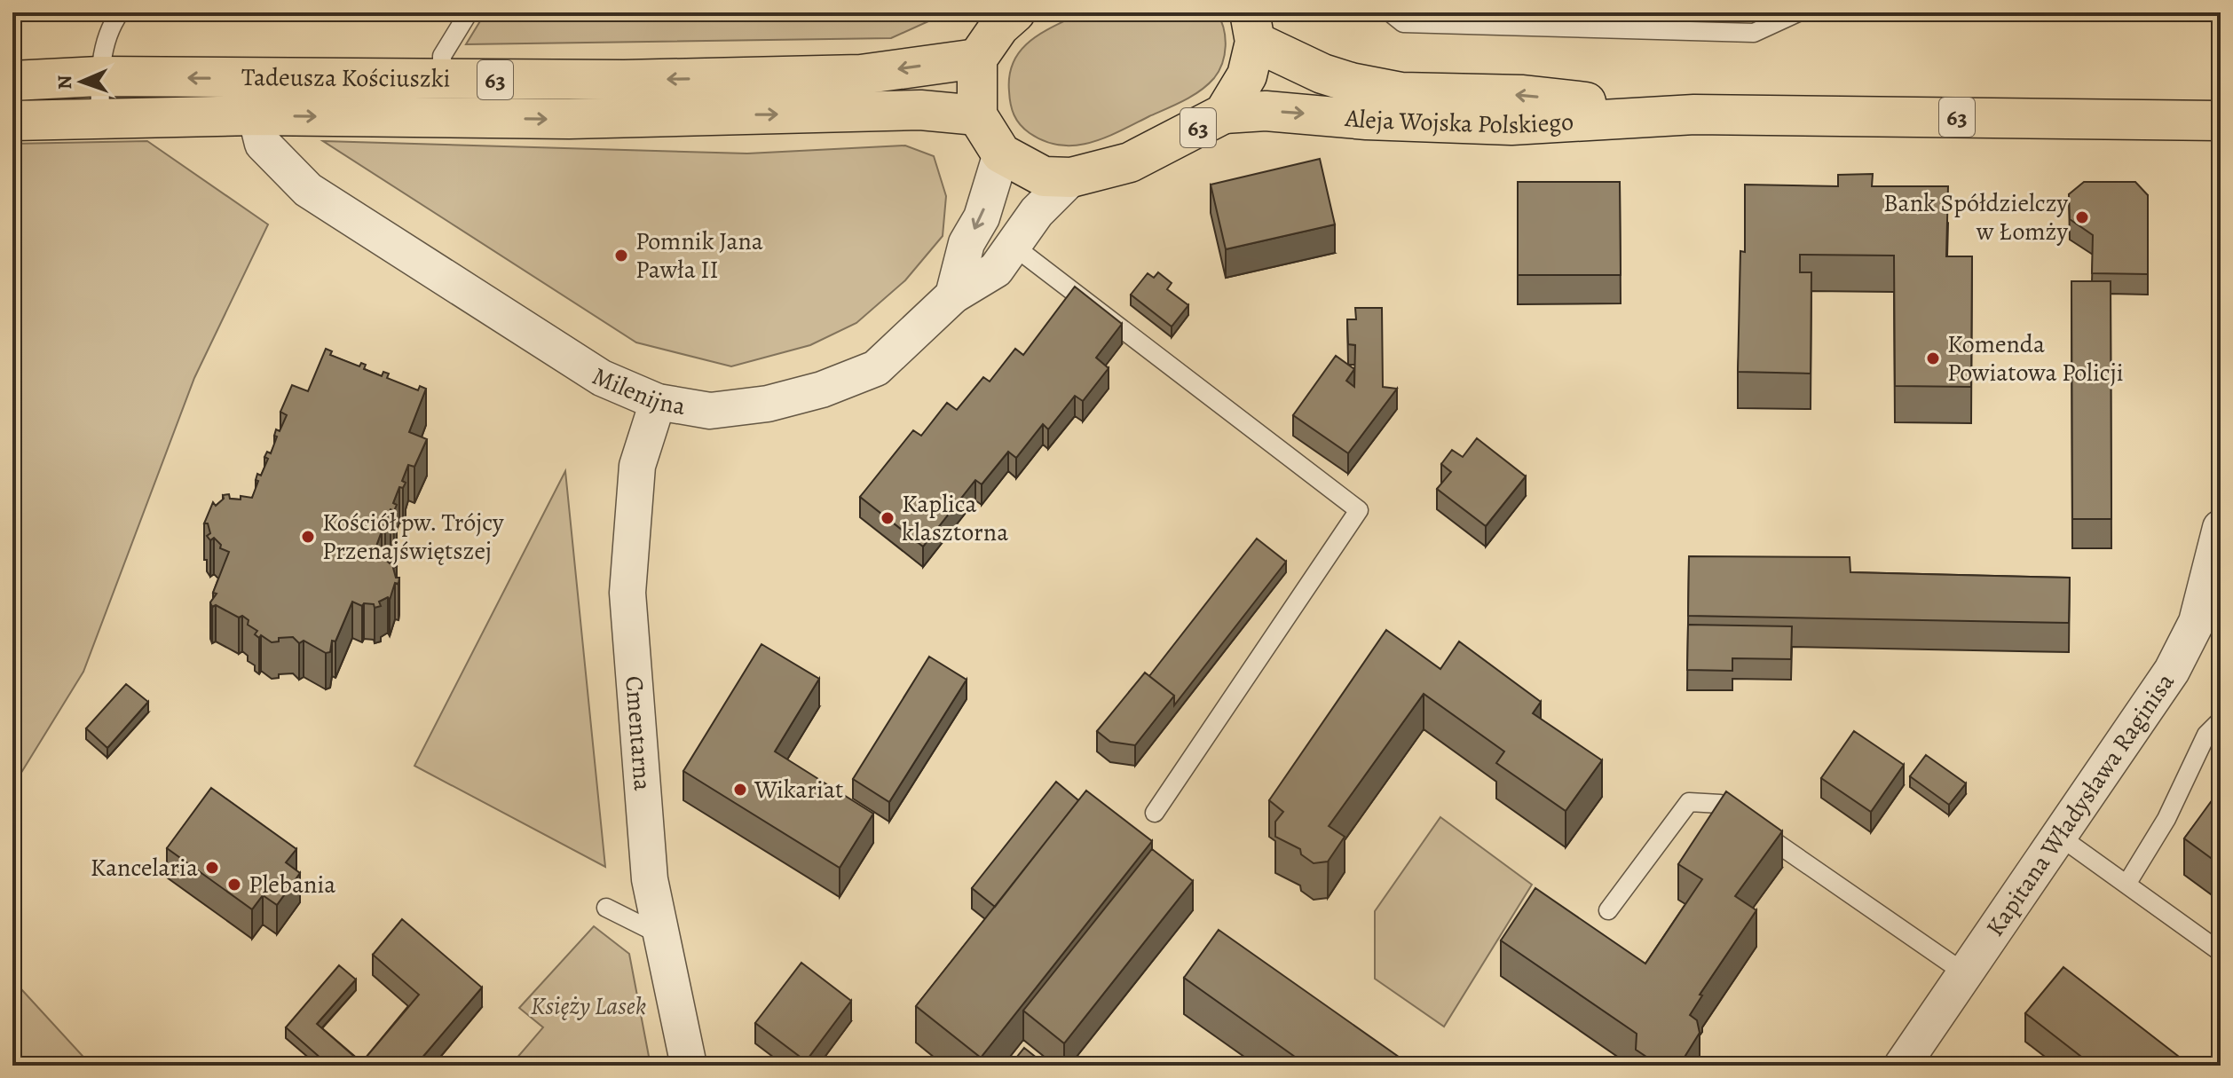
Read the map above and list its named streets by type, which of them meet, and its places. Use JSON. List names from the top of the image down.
{
  "streets": {
    "main road": ["Tadeusza Kościuszki", "63", "Aleja Wojska Polskiego"],
    "street": ["Milenijna", "Cmentarna", "Kapitana Władysława Raginisa"]
  },
  "crossings": [
    ["Tadeusza Kościuszki", "63"],
    ["Tadeusza Kościuszki", "Milenijna"],
    ["63", "Aleja Wojska Polskiego"],
    ["63", "Milenijna"],
    ["Milenijna", "Cmentarna"]
  ],
  "parks": ["Księży Lasek"],
  "places": [
    "Bank Spółdzielczy w Łomży",
    "Pomnik Jana Pawła II",
    "Komenda Powiatowa Policji",
    "Kaplica klasztorna",
    "Kościół pw. Trójcy Przenajświętszej",
    "Wikariat",
    "Kancelaria",
    "Plebania"
  ],
  "north": "left"
}
